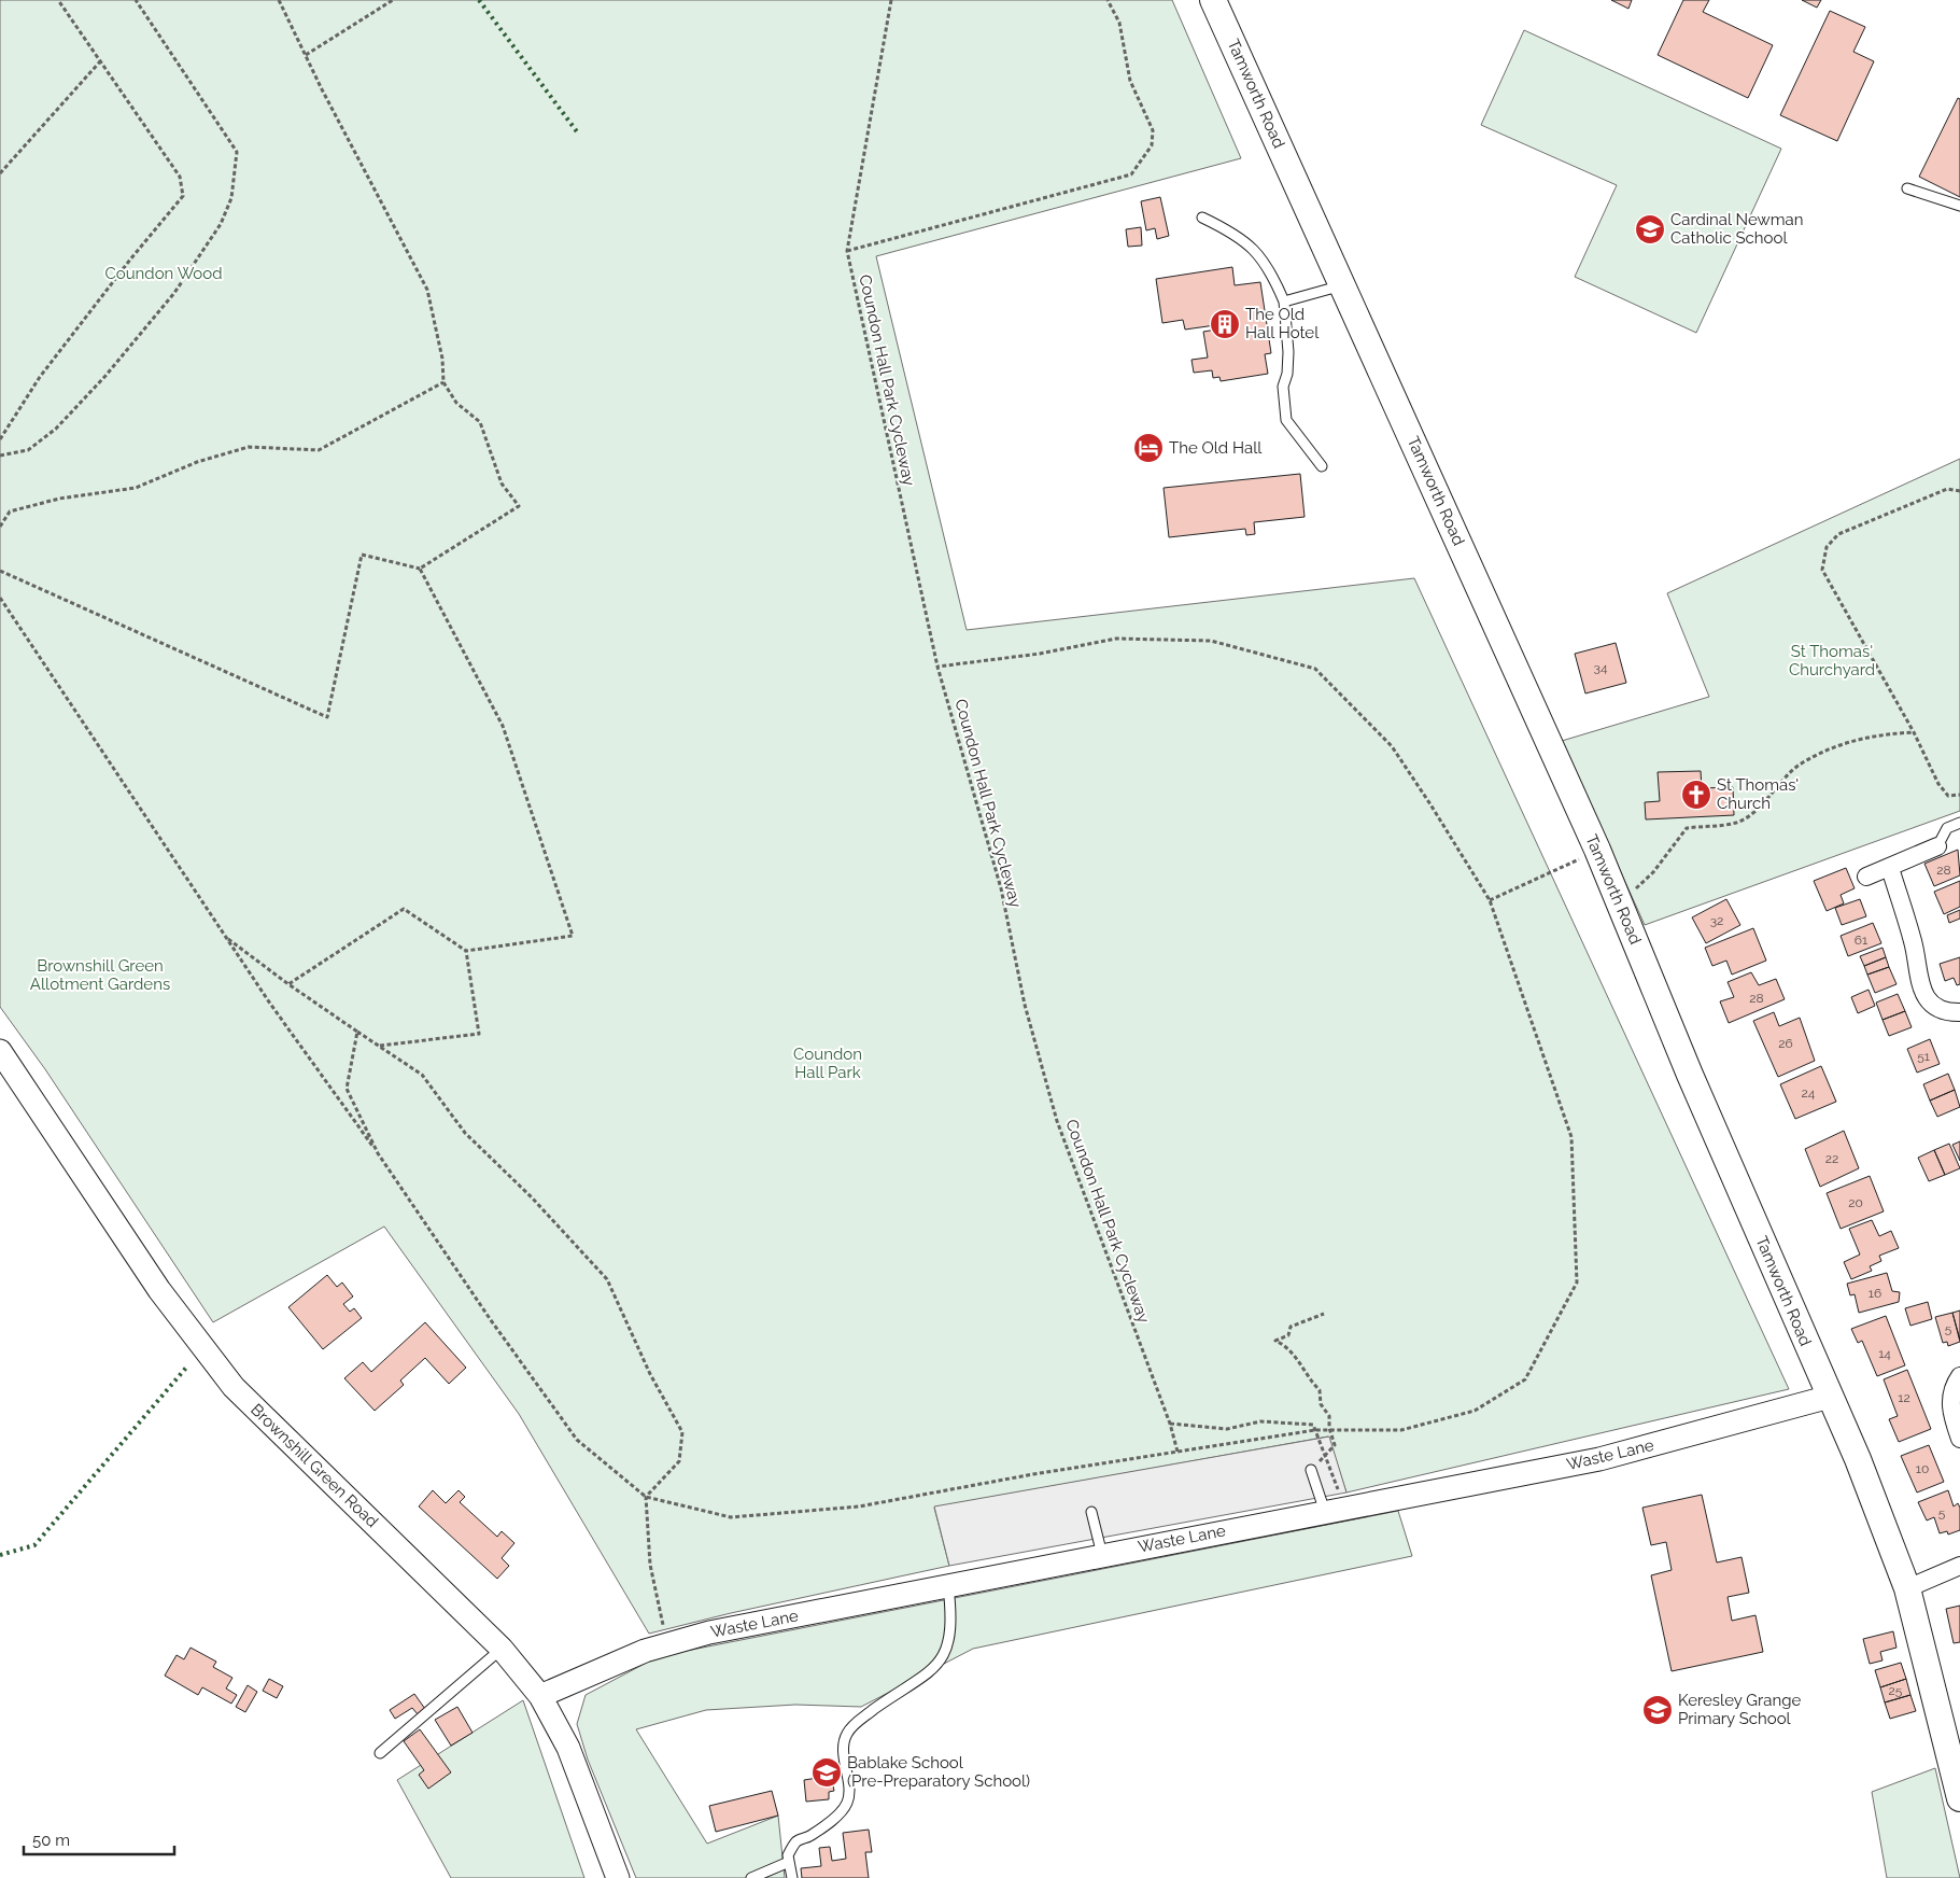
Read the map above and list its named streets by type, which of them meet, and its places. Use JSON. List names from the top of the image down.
{
  "streets": {
    "main road": ["Tamworth Road"],
    "street": ["Waste Lane", "Brownshill Green Road"],
    "path": ["Coundon Hall Park Cycleway"]
  },
  "crossings": [
    ["Tamworth Road", "Waste Lane"],
    ["Waste Lane", "Brownshill Green Road"]
  ],
  "parks": [
    "Coundon Wood",
    "St Thomas' Churchyard",
    "Brownshill Green Allotment Gardens",
    "Coundon Hall Park"
  ],
  "places": {
    "school or university": ["Cardinal Newman Catholic School", "Keresley Grange Primary School", "Bablake School (Pre-Preparatory School)"],
    "building": ["The Old Hall Hotel"],
    "hotel": ["The Old Hall"],
    "church": ["St Thomas' Church"]
  },
  "house_numbers": [
    "34",
    "28",
    "32",
    "61",
    "28",
    "26",
    "51",
    "24",
    "22",
    "20",
    "16",
    "5",
    "14",
    "12",
    "10",
    "5",
    "25"
  ],
  "scale_bar": "50 m"
}
